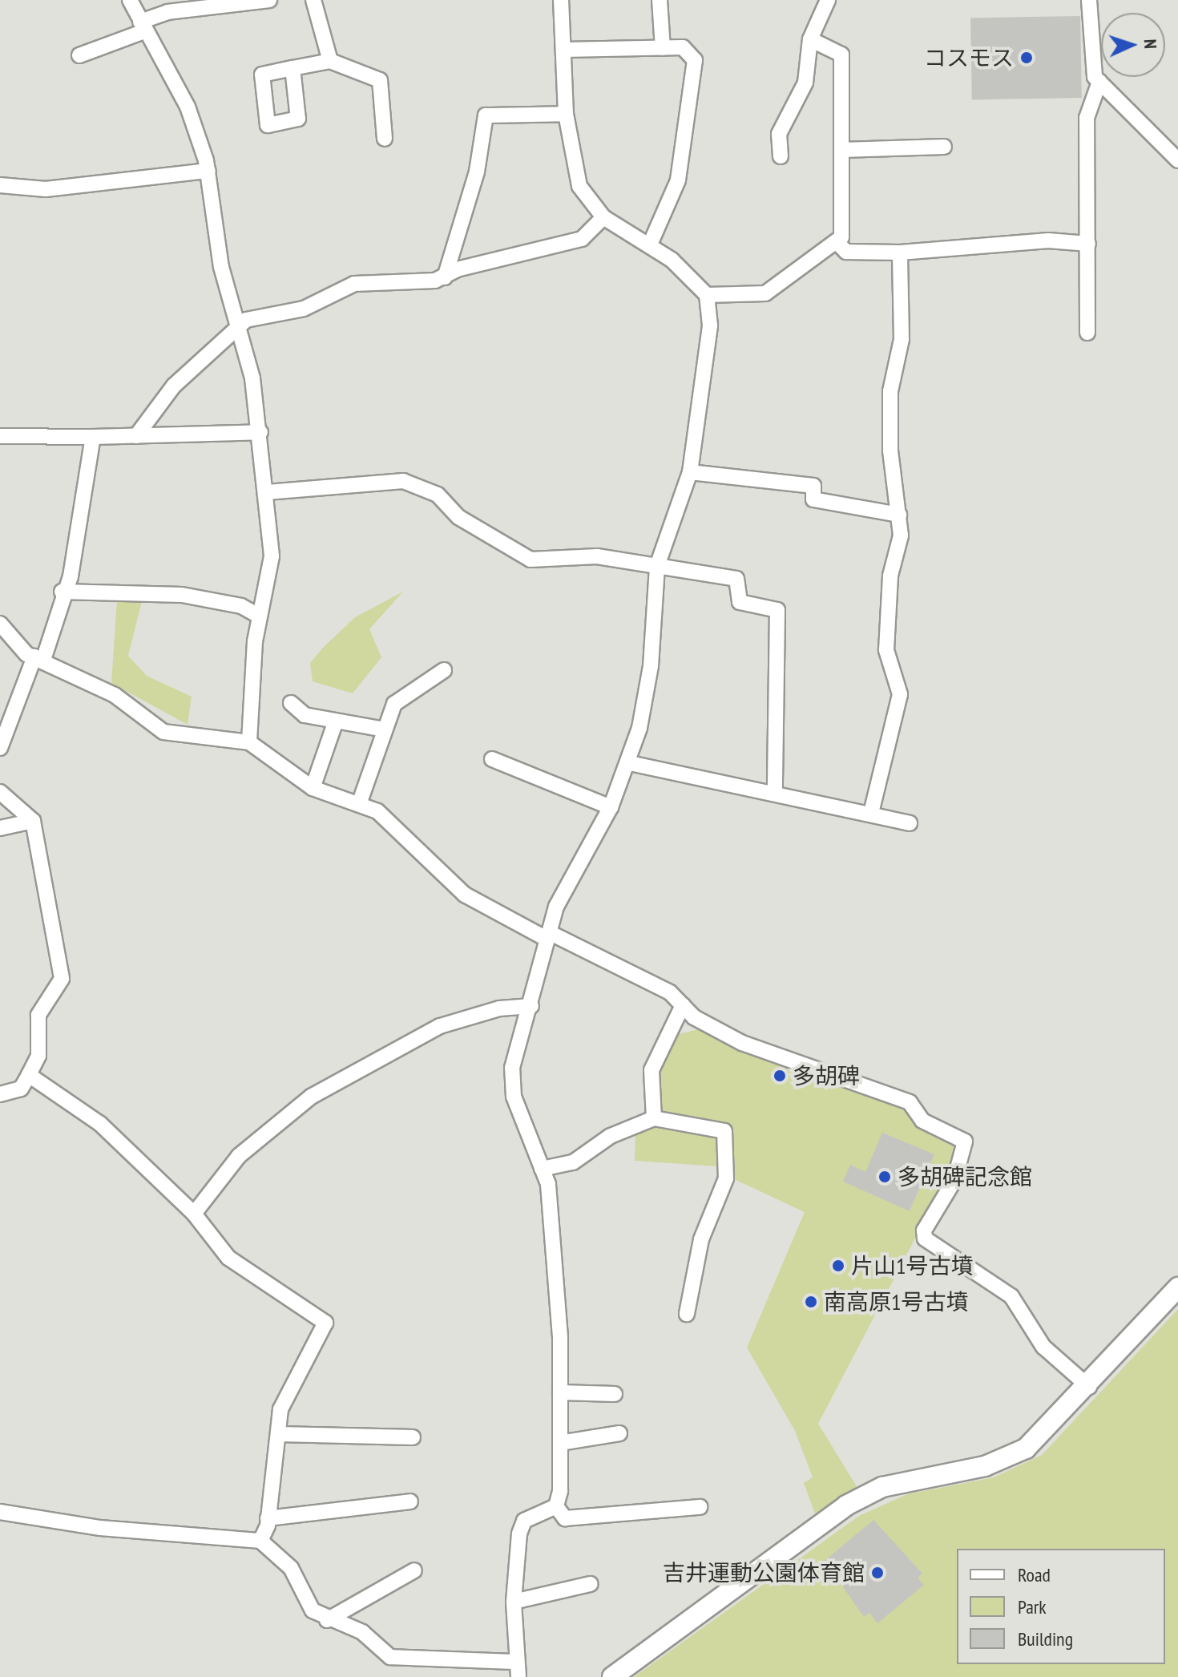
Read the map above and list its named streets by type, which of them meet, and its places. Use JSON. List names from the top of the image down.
{
  "places": [
    "コスモス",
    "多胡碑",
    "多胡碑記念館",
    "片山1号古墳",
    "南高原1号古墳",
    "吉井運動公園体育館"
  ],
  "legend": ["Road", "Park", "Building"],
  "north": "right"
}
